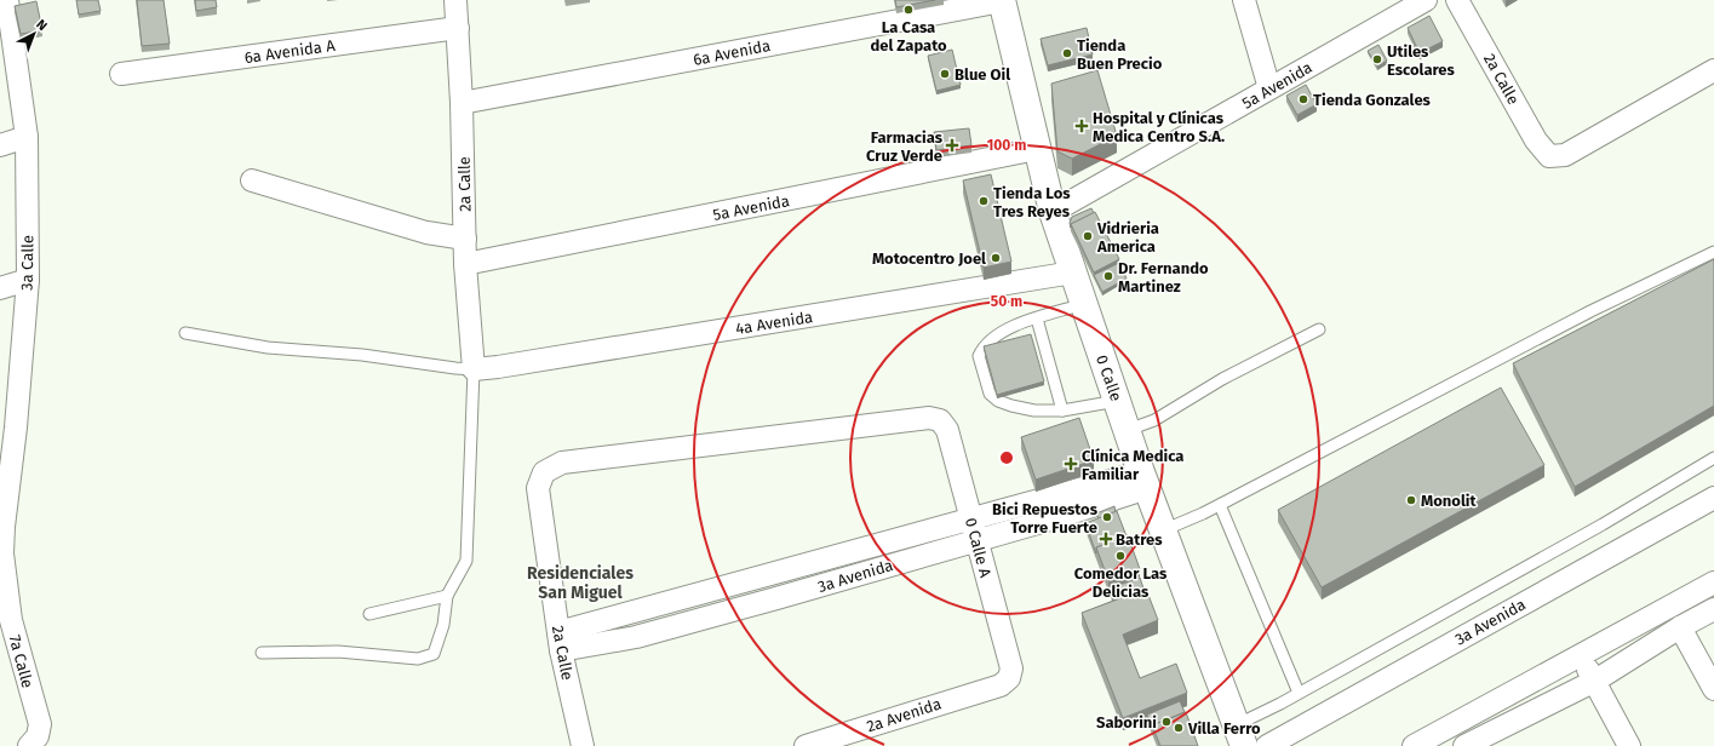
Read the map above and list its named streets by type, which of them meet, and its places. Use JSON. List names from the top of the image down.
{
  "streets": {
    "main road": ["0 Calle"],
    "street": [
      "6a Avenida A",
      "6a Avenida",
      "2a Calle",
      "5a Avenida",
      "3a Calle",
      "4a Avenida",
      "0 Calle A",
      "3a Avenida",
      "7a Calle",
      "2a Avenida"
    ]
  },
  "crossings": [
    ["6a Avenida A", "2a Calle"],
    ["6a Avenida", "2a Calle"],
    ["6a Avenida", "0 Calle"],
    ["2a Calle", "5a Avenida"],
    ["2a Calle", "4a Avenida"],
    ["2a Calle", "0 Calle A"],
    ["2a Calle", "3a Avenida"],
    ["5a Avenida", "0 Calle"],
    ["3a Calle", "7a Calle"],
    ["4a Avenida", "0 Calle"],
    ["0 Calle", "3a Avenida"],
    ["0 Calle A", "3a Avenida"],
    ["0 Calle A", "2a Avenida"]
  ],
  "districts": ["Residenciales San Miguel"],
  "places": {
    "other": [
      "La Casa del Zapato",
      "Tienda Buen Precio",
      "Utiles Escolares",
      "Blue Oil",
      "Tienda Gonzales",
      "Tienda Los Tres Reyes",
      "Vidrieria America",
      "Motocentro Joel",
      "Dr. Fernando Martinez",
      "Monolit",
      "Bici Repuestos Torre Fuerte",
      "Comedor Las Delicias",
      "Saborini",
      "Villa Ferro"
    ],
    "health": [
      "Hospital y Clínicas Medica Centro S.A.",
      "Farmacias Cruz Verde",
      "Clínica Medica Familiar",
      "Batres"
    ]
  },
  "north": "top right",
  "rings": ["100 m", "50 m"]
}
